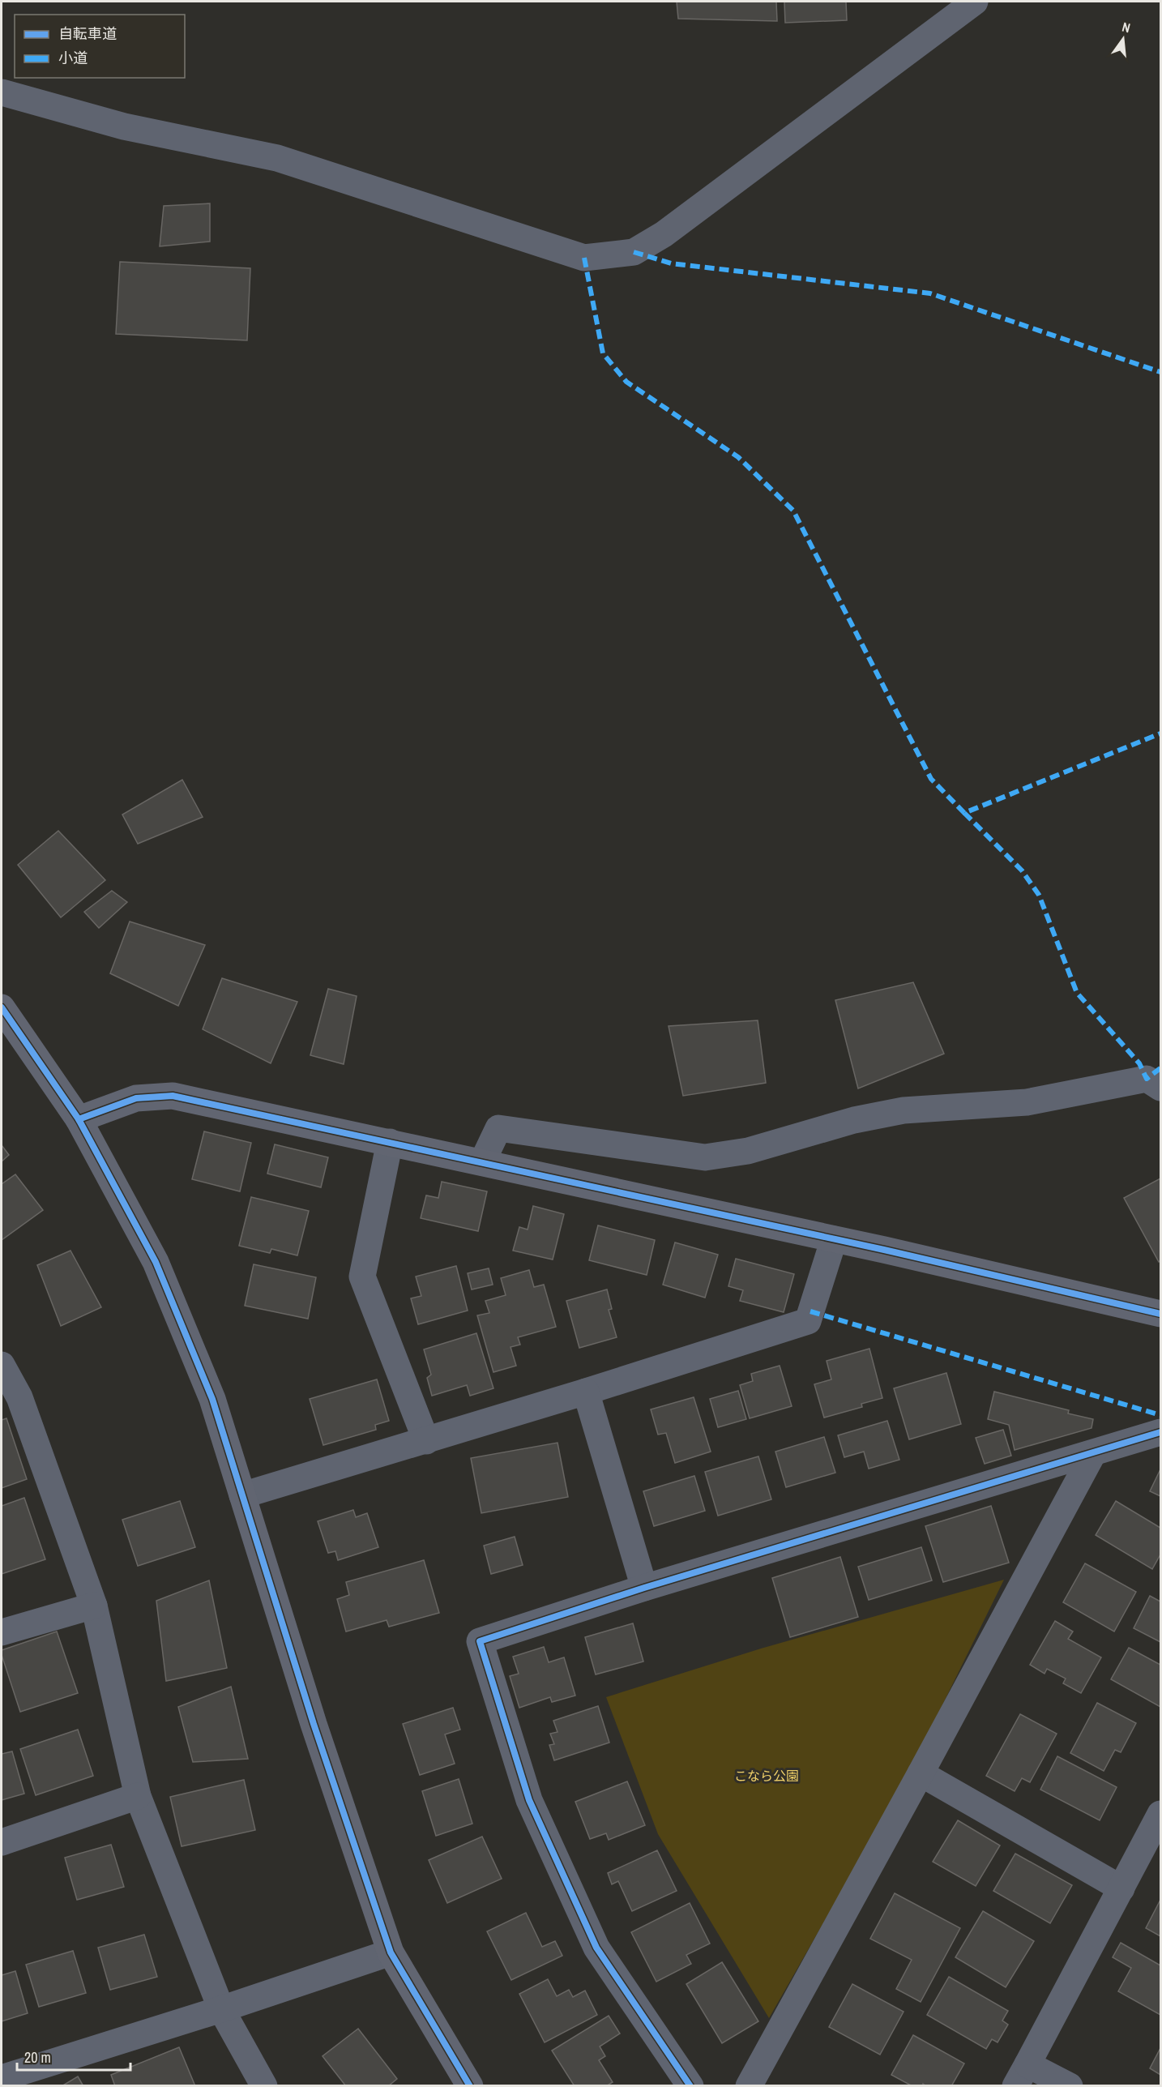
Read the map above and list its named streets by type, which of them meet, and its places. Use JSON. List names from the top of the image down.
{
  "parks": ["こなら公園"],
  "legend": ["自転車道", "小道"],
  "scale_bar": "20 m",
  "north": "top"
}
